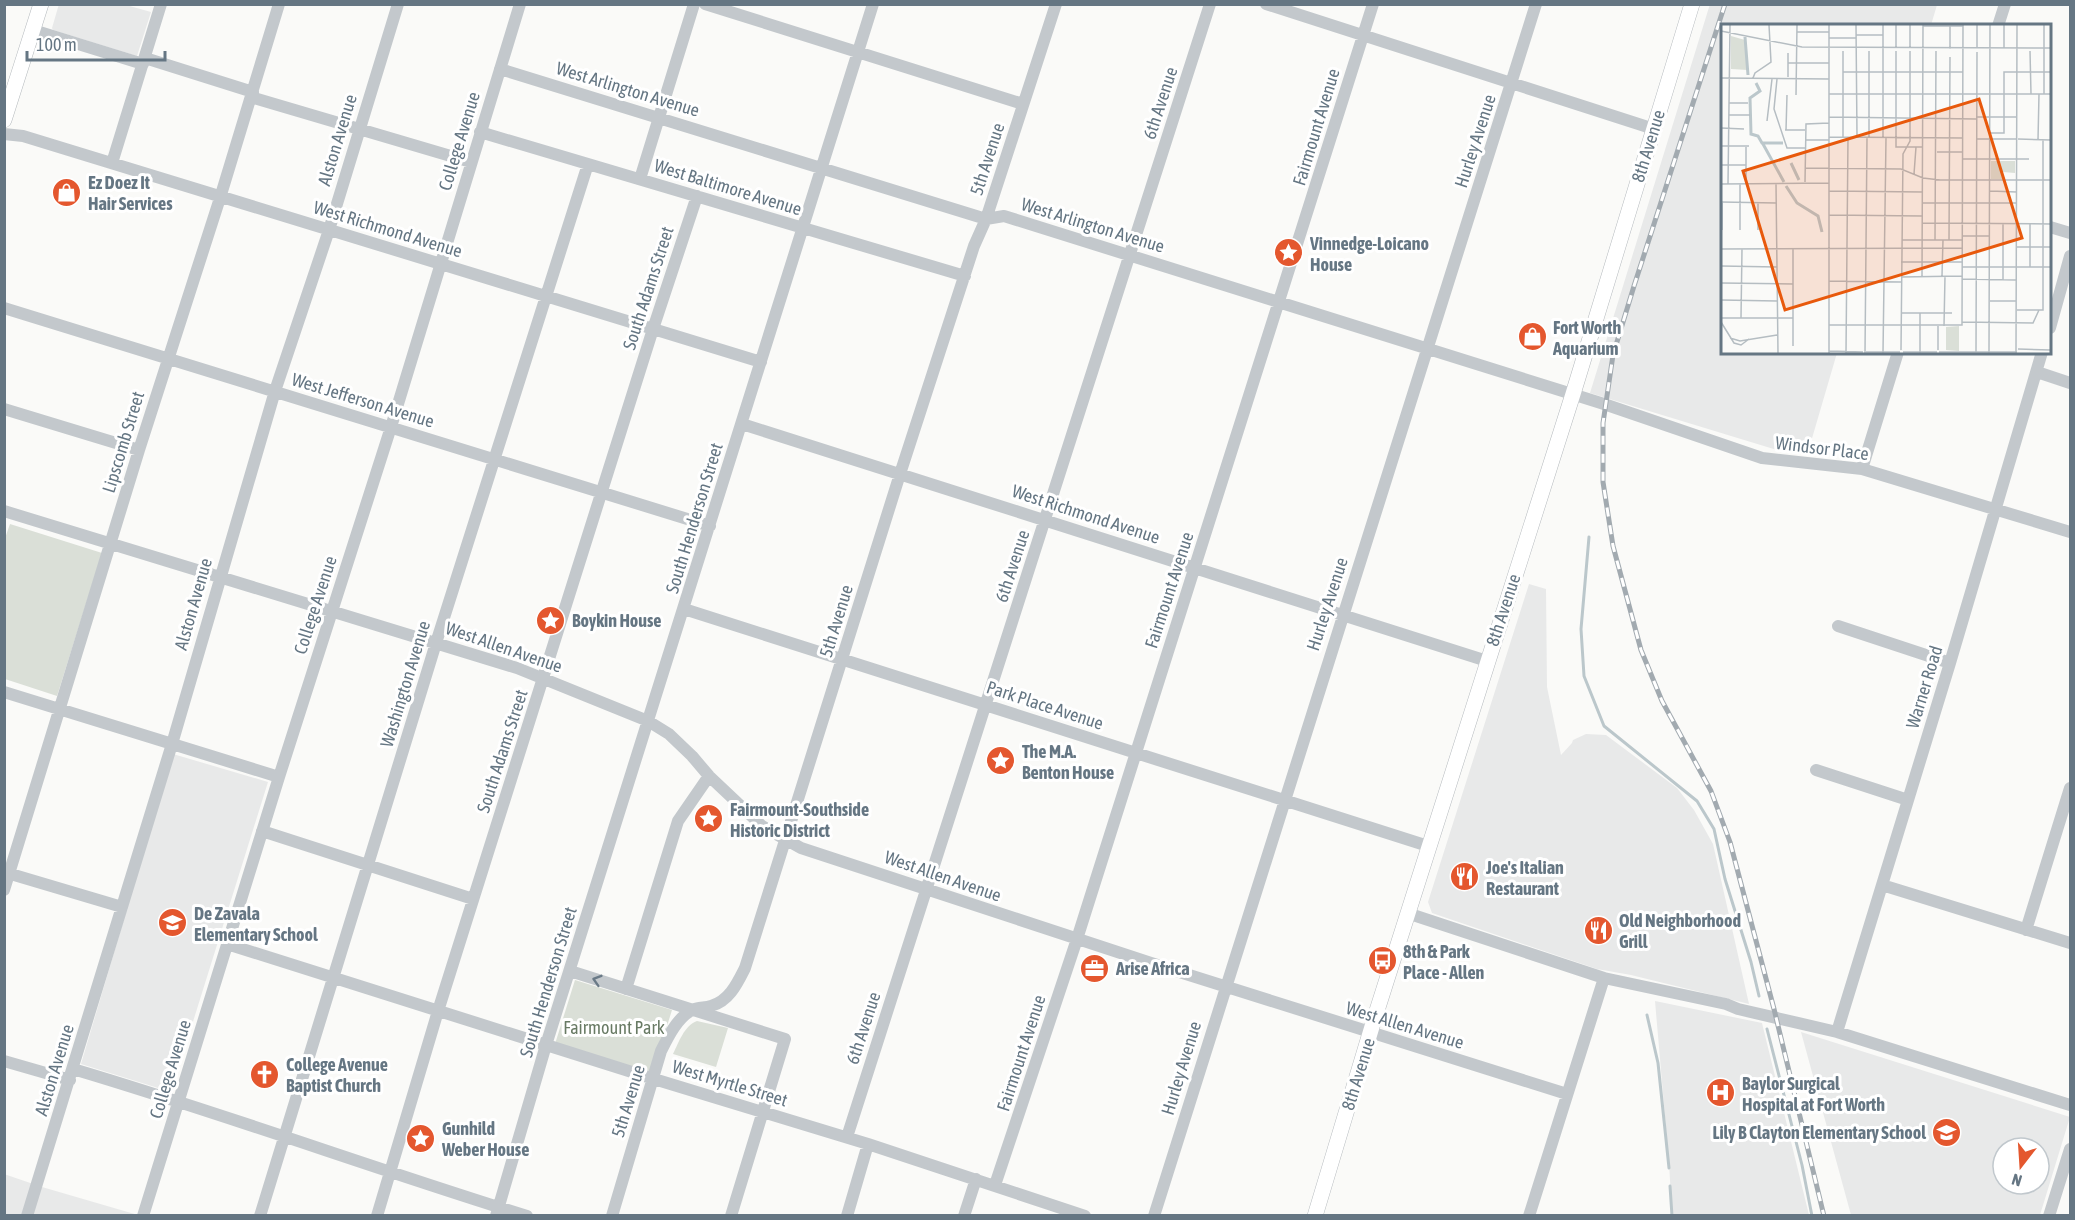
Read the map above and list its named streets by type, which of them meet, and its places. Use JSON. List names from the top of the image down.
{
  "streets": {
    "main road": ["8th Avenue"],
    "street": [
      "West Arlington Avenue",
      "6th Avenue",
      "Fairmount Avenue",
      "Alston Avenue",
      "College Avenue",
      "Hurley Avenue",
      "5th Avenue",
      "West Baltimore Avenue",
      "West Richmond Avenue",
      "South Adams Street",
      "West Jefferson Avenue",
      "Lipscomb Street",
      "Windsor Place",
      "South Henderson Street",
      "West Allen Avenue",
      "Washington Avenue",
      "Warner Road",
      "Park Place Avenue",
      "West Myrtle Street"
    ]
  },
  "crossings": [
    ["West Arlington Avenue", "6th Avenue"],
    ["West Arlington Avenue", "Fairmount Avenue"],
    ["West Arlington Avenue", "College Avenue"],
    ["West Arlington Avenue", "Hurley Avenue"],
    ["West Arlington Avenue", "8th Avenue"],
    ["West Arlington Avenue", "5th Avenue"],
    ["West Arlington Avenue", "Windsor Place"],
    ["West Arlington Avenue", "South Henderson Street"],
    ["6th Avenue", "West Richmond Avenue"],
    ["6th Avenue", "West Allen Avenue"],
    ["6th Avenue", "Park Place Avenue"],
    ["6th Avenue", "West Myrtle Street"],
    ["Fairmount Avenue", "West Richmond Avenue"],
    ["Fairmount Avenue", "West Allen Avenue"],
    ["Fairmount Avenue", "Park Place Avenue"],
    ["Fairmount Avenue", "West Myrtle Street"],
    ["Alston Avenue", "West Richmond Avenue"],
    ["Alston Avenue", "West Jefferson Avenue"],
    ["Alston Avenue", "West Allen Avenue"],
    ["College Avenue", "West Baltimore Avenue"],
    ["College Avenue", "West Richmond Avenue"],
    ["College Avenue", "West Jefferson Avenue"],
    ["College Avenue", "West Allen Avenue"],
    ["College Avenue", "West Myrtle Street"],
    ["Hurley Avenue", "West Richmond Avenue"],
    ["Hurley Avenue", "West Allen Avenue"],
    ["Hurley Avenue", "Park Place Avenue"],
    ["8th Avenue", "West Richmond Avenue"],
    ["8th Avenue", "West Allen Avenue"],
    ["8th Avenue", "Park Place Avenue"],
    ["5th Avenue", "West Baltimore Avenue"],
    ["5th Avenue", "West Richmond Avenue"],
    ["5th Avenue", "West Allen Avenue"],
    ["5th Avenue", "Park Place Avenue"],
    ["5th Avenue", "West Myrtle Street"],
    ["West Baltimore Avenue", "South Adams Street"],
    ["West Baltimore Avenue", "South Henderson Street"],
    ["West Baltimore Avenue", "Washington Avenue"],
    ["West Richmond Avenue", "South Adams Street"],
    ["West Richmond Avenue", "Lipscomb Street"],
    ["West Richmond Avenue", "South Henderson Street"],
    ["West Richmond Avenue", "Washington Avenue"],
    ["South Adams Street", "West Jefferson Avenue"],
    ["South Adams Street", "West Allen Avenue"],
    ["South Adams Street", "West Myrtle Street"],
    ["West Jefferson Avenue", "Lipscomb Street"],
    ["West Jefferson Avenue", "South Henderson Street"],
    ["West Jefferson Avenue", "Washington Avenue"],
    ["Lipscomb Street", "West Allen Avenue"],
    ["Windsor Place", "Warner Road"],
    ["South Henderson Street", "West Allen Avenue"],
    ["South Henderson Street", "Park Place Avenue"],
    ["South Henderson Street", "West Myrtle Street"],
    ["West Allen Avenue", "Washington Avenue"],
    ["Washington Avenue", "West Myrtle Street"]
  ],
  "parks": ["Fairmount Park"],
  "places": {
    "shop": ["Ez Doez It Hair Services", "Fort Worth Aquarium"],
    "place": [
      "Vinnedge-Loicano House",
      "Boykin House",
      "The M.A. Benton House",
      "Fairmount-Southside Historic District",
      "Gunhild Weber House"
    ],
    "restaurant": ["Joe's Italian Restaurant", "Old Neighborhood Grill"],
    "school or university": ["De Zavala Elementary School", "Lily B Clayton Elementary School"],
    "bus stop": ["8th & Park Place - Allen"],
    "office": ["Arise Africa"],
    "church": ["College Avenue Baptist Church"],
    "hospital": ["Baylor Surgical Hospital at Fort Worth"]
  },
  "scale_bar": "100 m",
  "north": "bottom"
}
